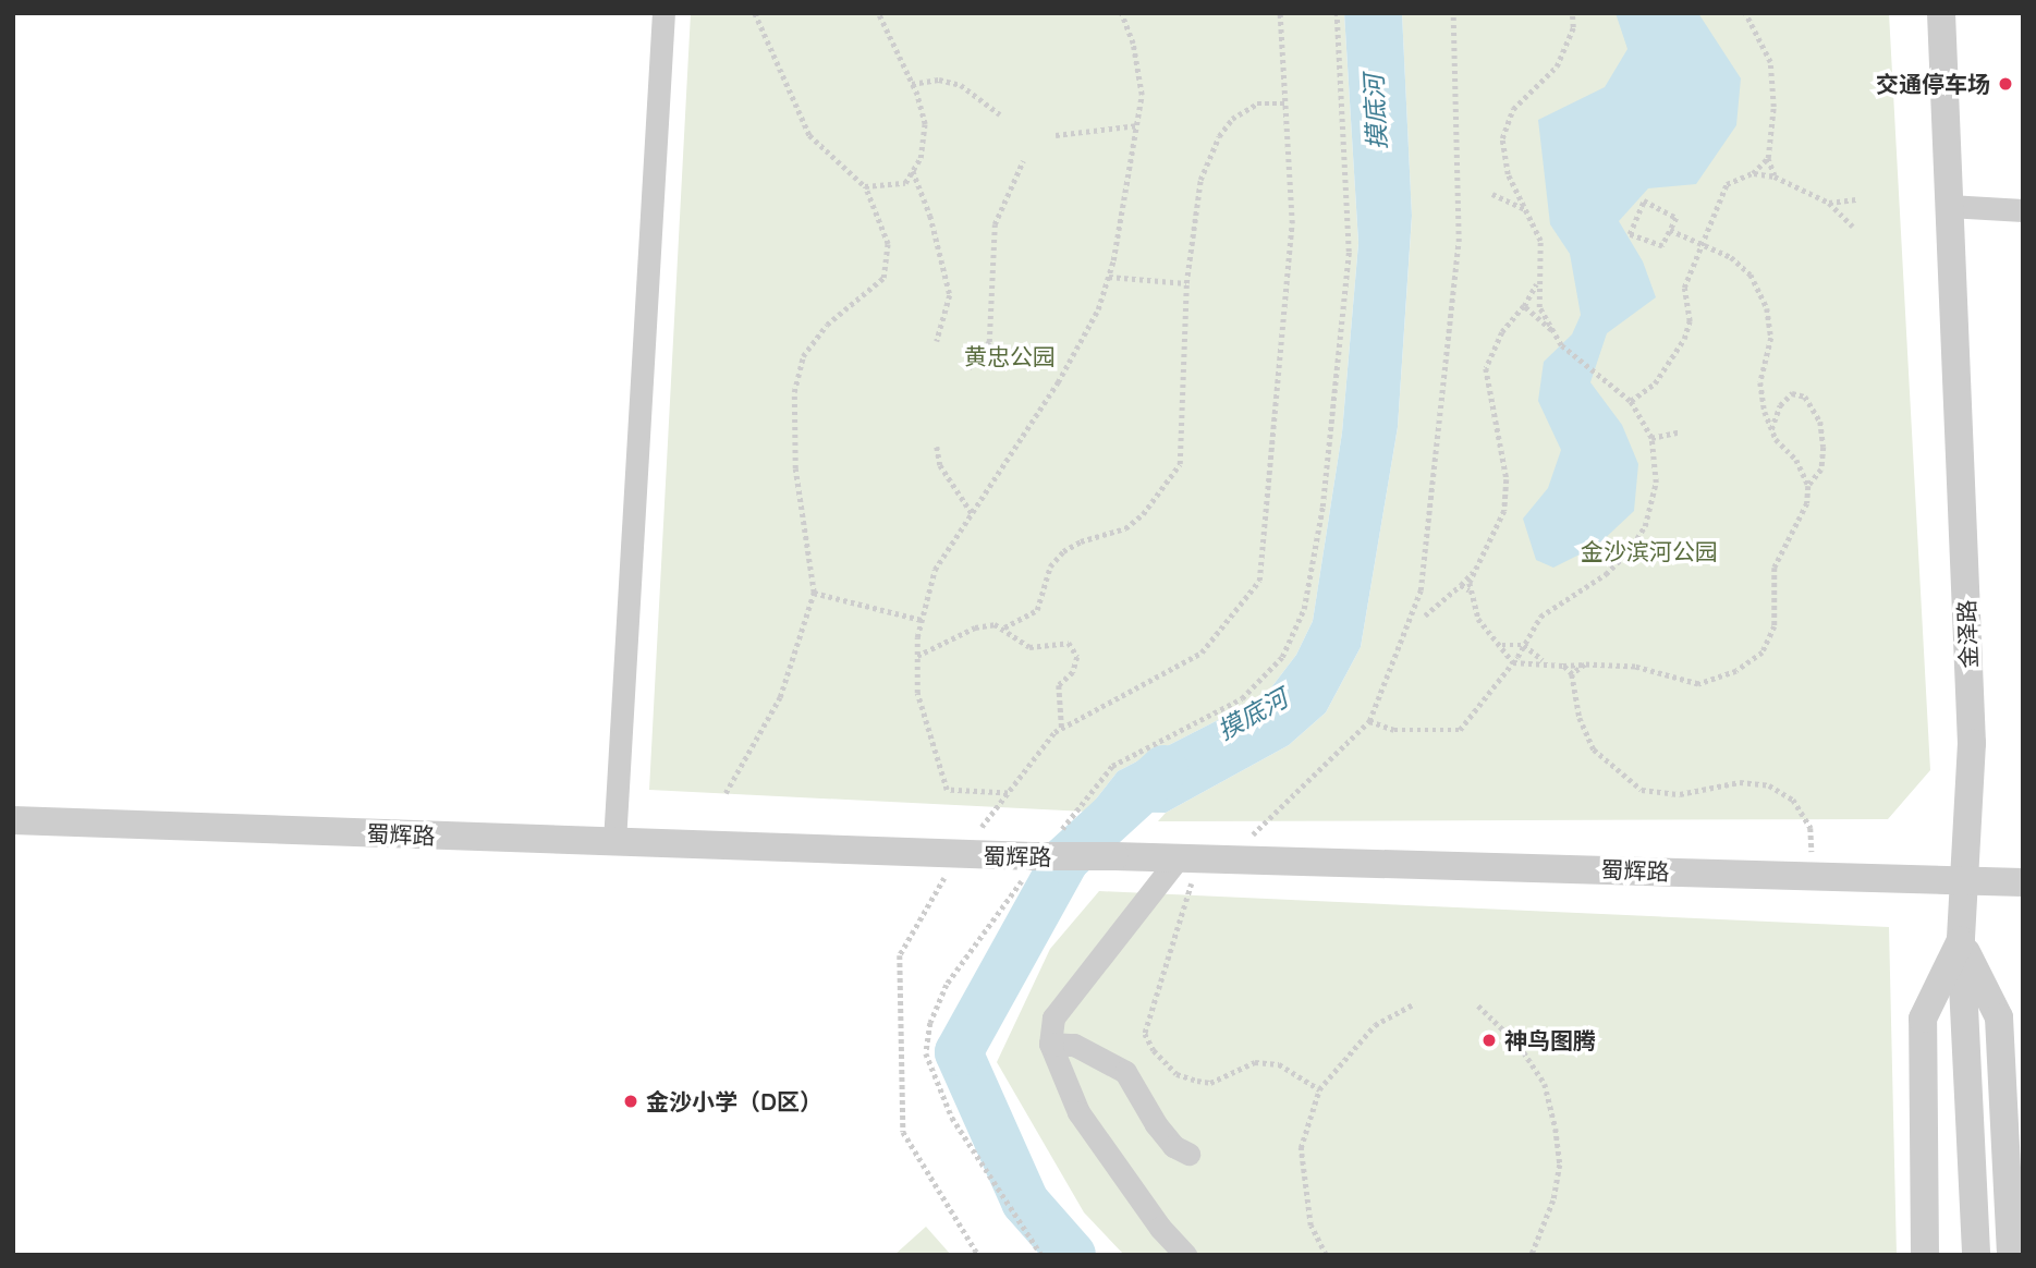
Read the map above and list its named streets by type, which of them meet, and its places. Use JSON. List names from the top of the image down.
{
  "streets": {
    "street": ["金泽路", "蜀辉路"]
  },
  "crossings": [
    ["金泽路", "蜀辉路"]
  ],
  "water": ["摸底河"],
  "parks": ["黄忠公园", "金沙滨河公园"],
  "places": ["交通停车场", "神鸟图腾", "金沙小学（D区）"]
}
